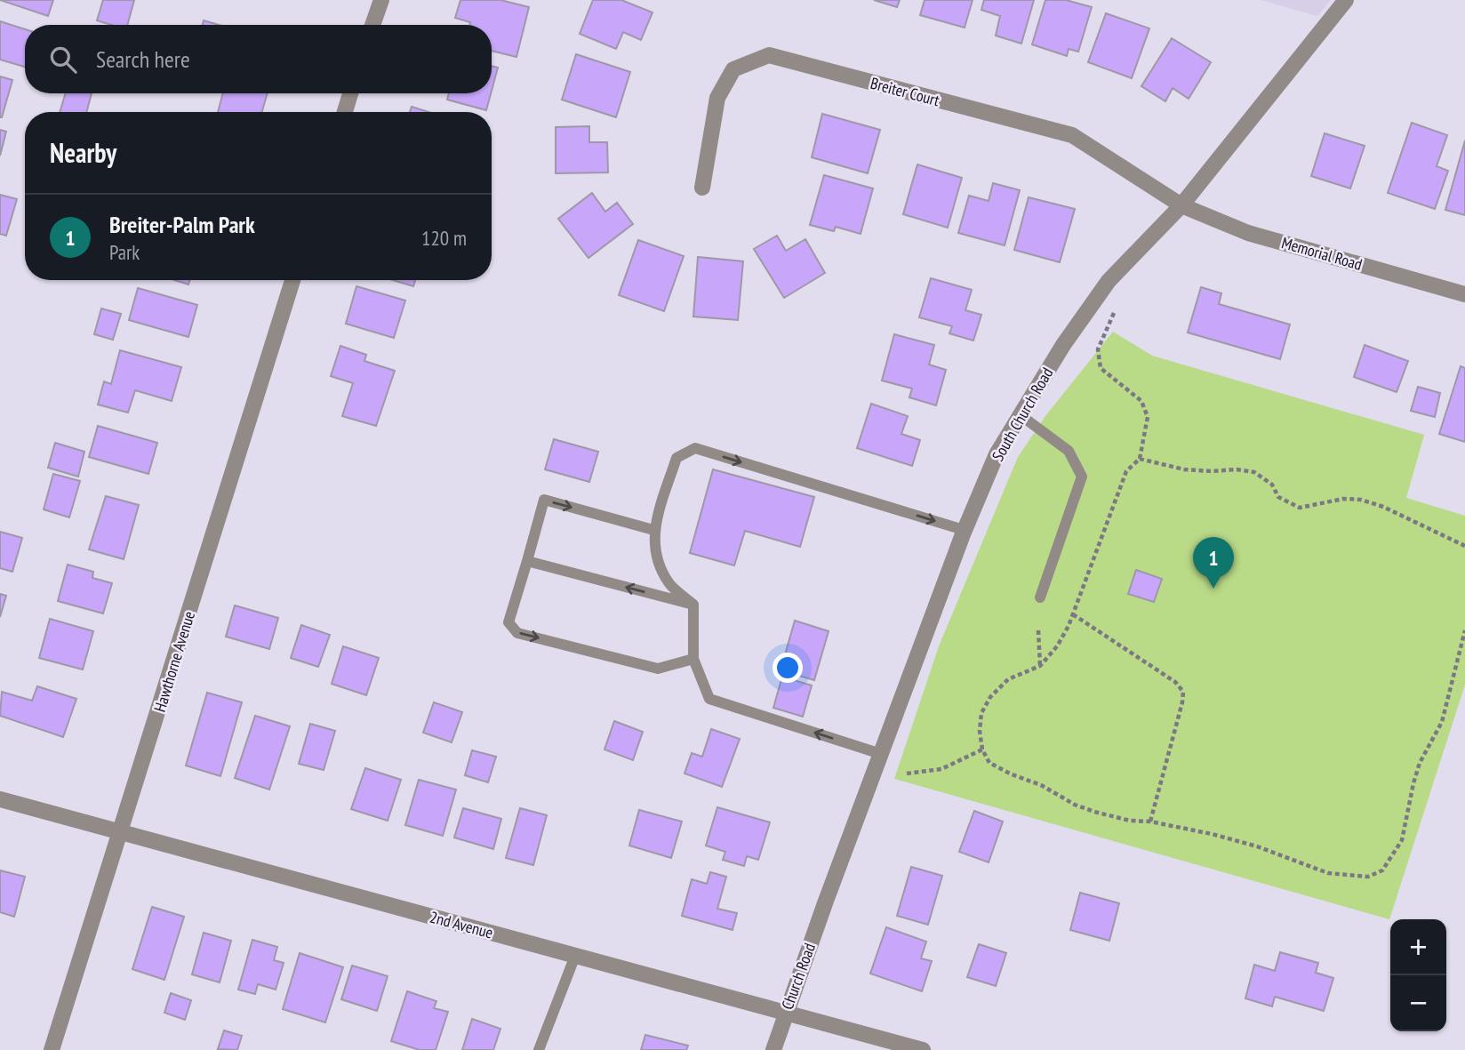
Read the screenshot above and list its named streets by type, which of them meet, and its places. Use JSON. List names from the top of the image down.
{
  "streets": {
    "street": [
      "Breiter Court",
      "Memorial Road",
      "South Church Road",
      "Hawthorne Avenue",
      "2nd Avenue",
      "Church Road"
    ]
  },
  "crossings": [
    ["Breiter Court", "Memorial Road"],
    ["Breiter Court", "South Church Road"],
    ["Memorial Road", "South Church Road"],
    ["South Church Road", "Church Road"],
    ["Hawthorne Avenue", "2nd Avenue"],
    ["2nd Avenue", "Church Road"]
  ],
  "page": {
    "search": "Search here",
    "heading": "Nearby",
    "list": [
      {
        "mark": "1",
        "name": "Breiter-Palm Park",
        "note": "Park",
        "value": "120 m"
      }
    ],
    "pins": "1",
    "map_buttons": ["+", "−"]
  }
}
